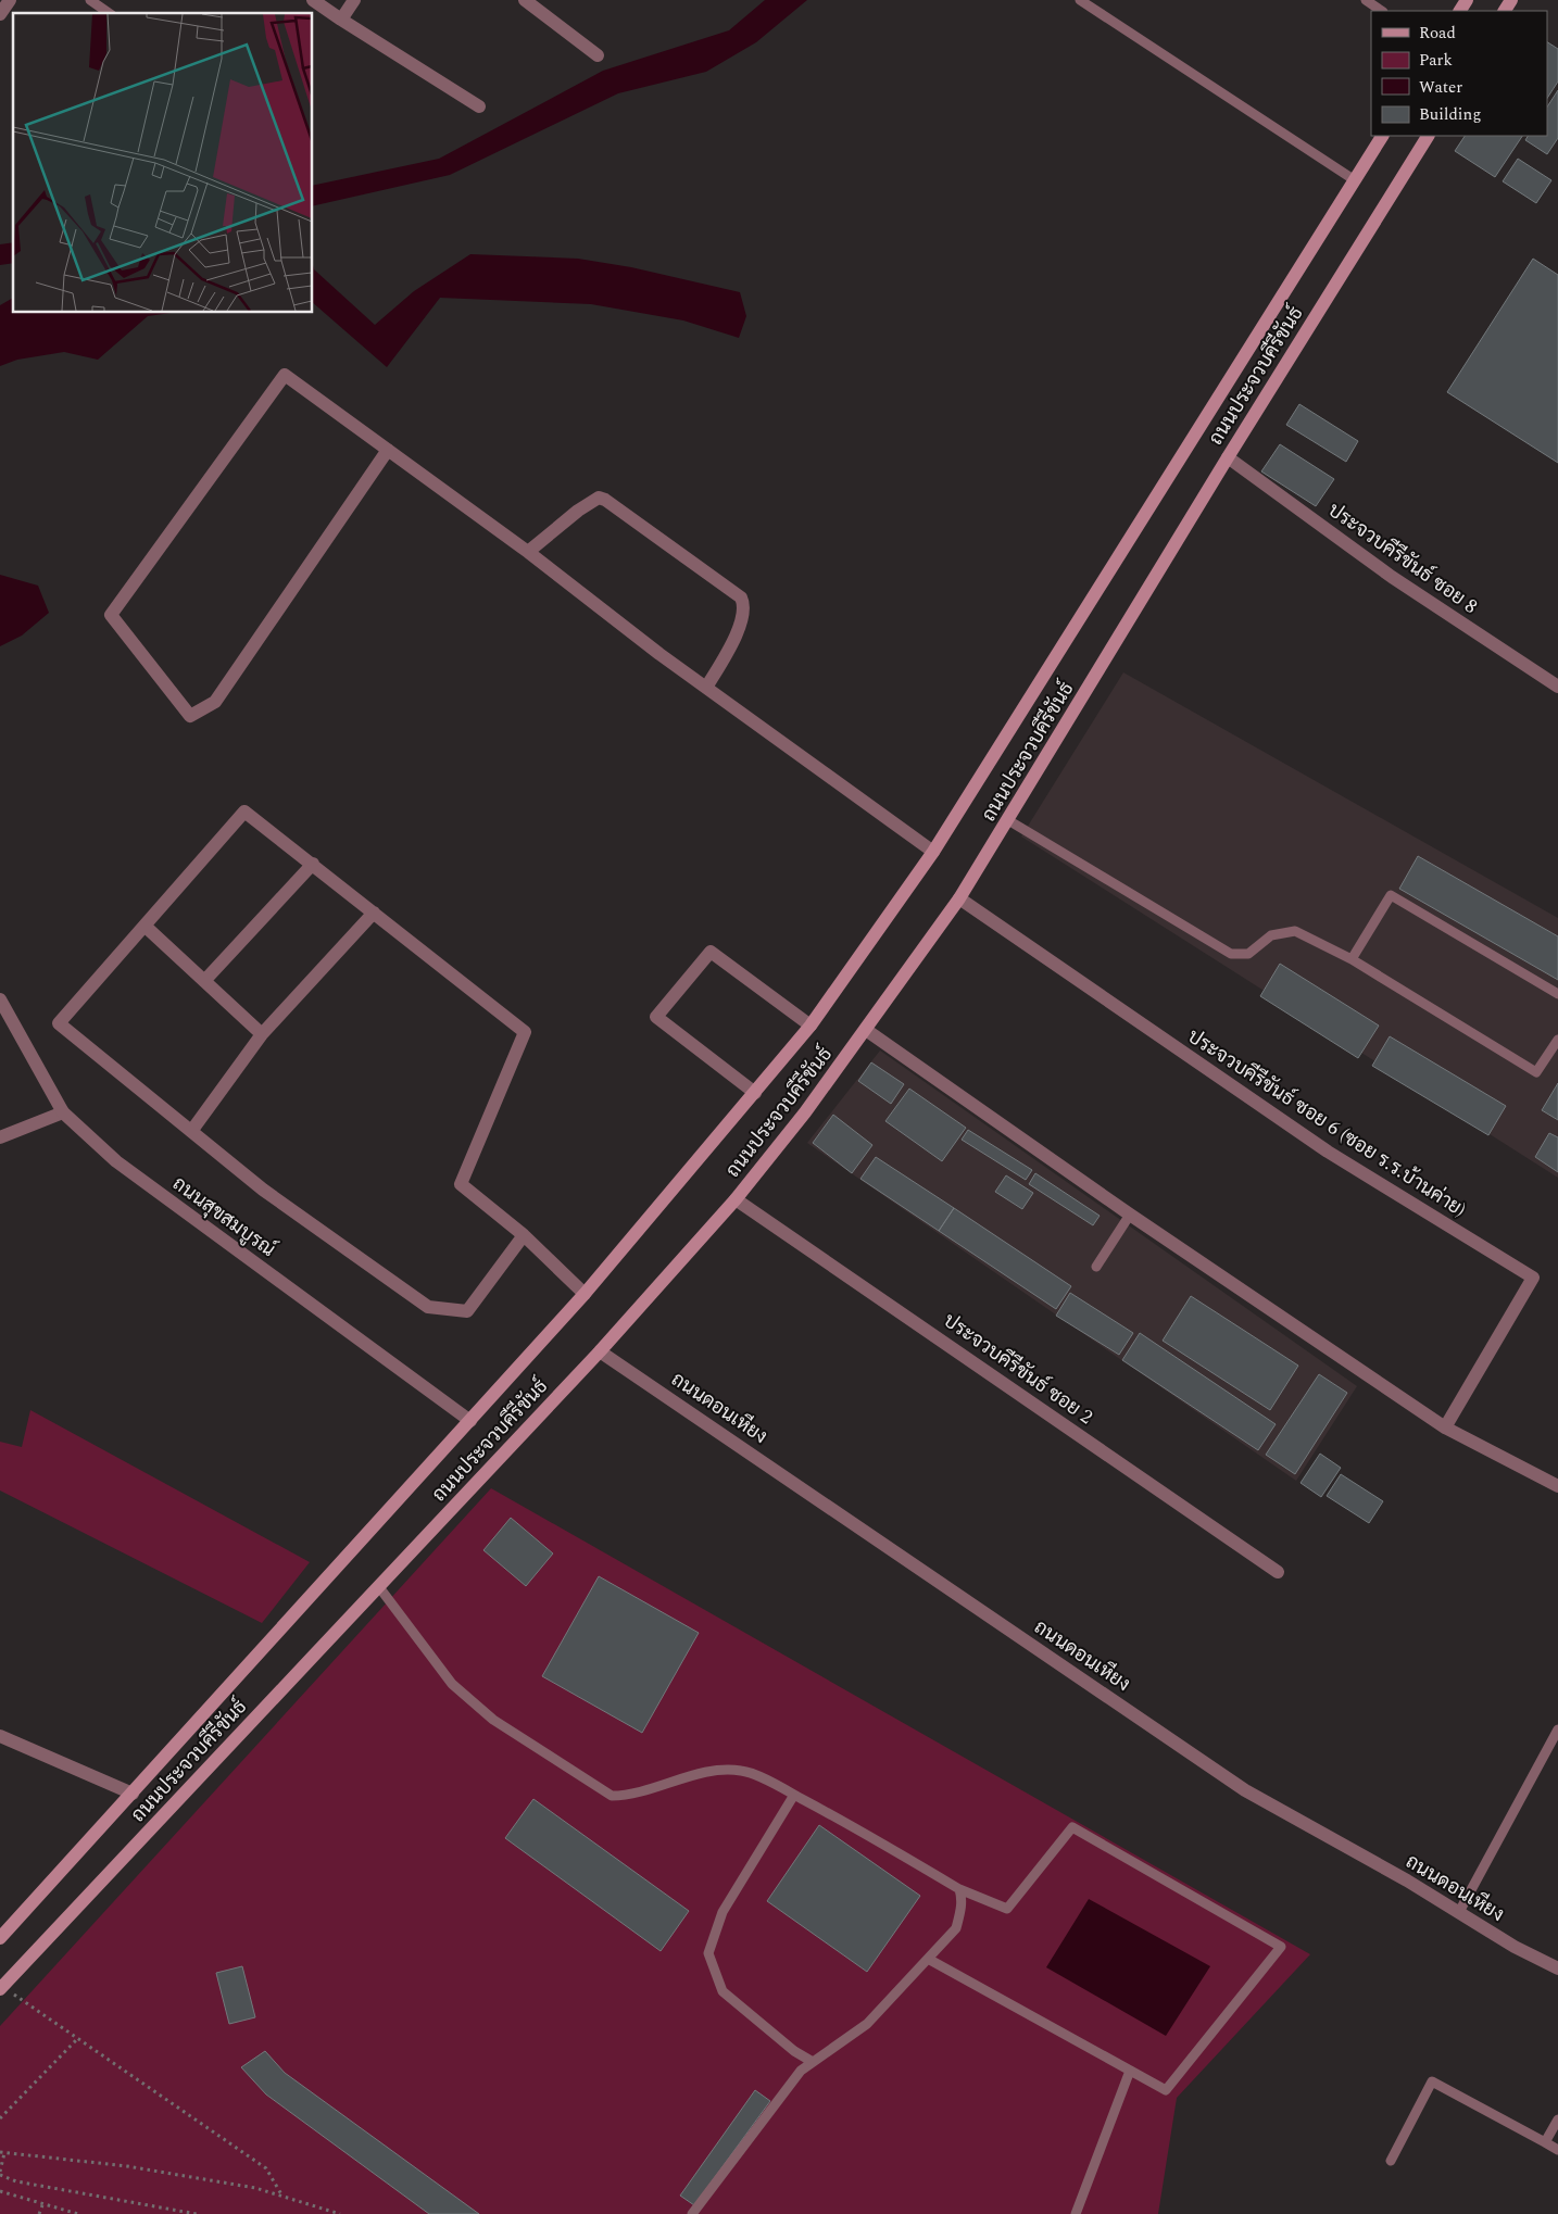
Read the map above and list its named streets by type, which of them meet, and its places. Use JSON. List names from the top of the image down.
{
  "streets": {
    "main road": ["ถนนประจวบคีรีขันธ์"],
    "street": [
      "ประจวบคีรีขันธ์ ซอย 8",
      "ประจวบคีรีขันธ์ ซอย 6 (ซอย ร.ร.บ้านค่าย)",
      "ถนนสุขสมบูรณ์",
      "ประจวบคีรีขันธ์ ซอย 2",
      "ถนนดอนเหียง"
    ]
  },
  "crossings": [
    ["ถนนประจวบคีรีขันธ์", "ประจวบคีรีขันธ์ ซอย 8"],
    ["ถนนประจวบคีรีขันธ์", "ประจวบคีรีขันธ์ ซอย 6 (ซอย ร.ร.บ้านค่าย)"],
    ["ถนนประจวบคีรีขันธ์", "ถนนสุขสมบูรณ์"],
    ["ถนนประจวบคีรีขันธ์", "ประจวบคีรีขันธ์ ซอย 2"],
    ["ถนนประจวบคีรีขันธ์", "ถนนดอนเหียง"]
  ],
  "legend": [
    "Road",
    "Park",
    "Water",
    "Building"
  ]
}
